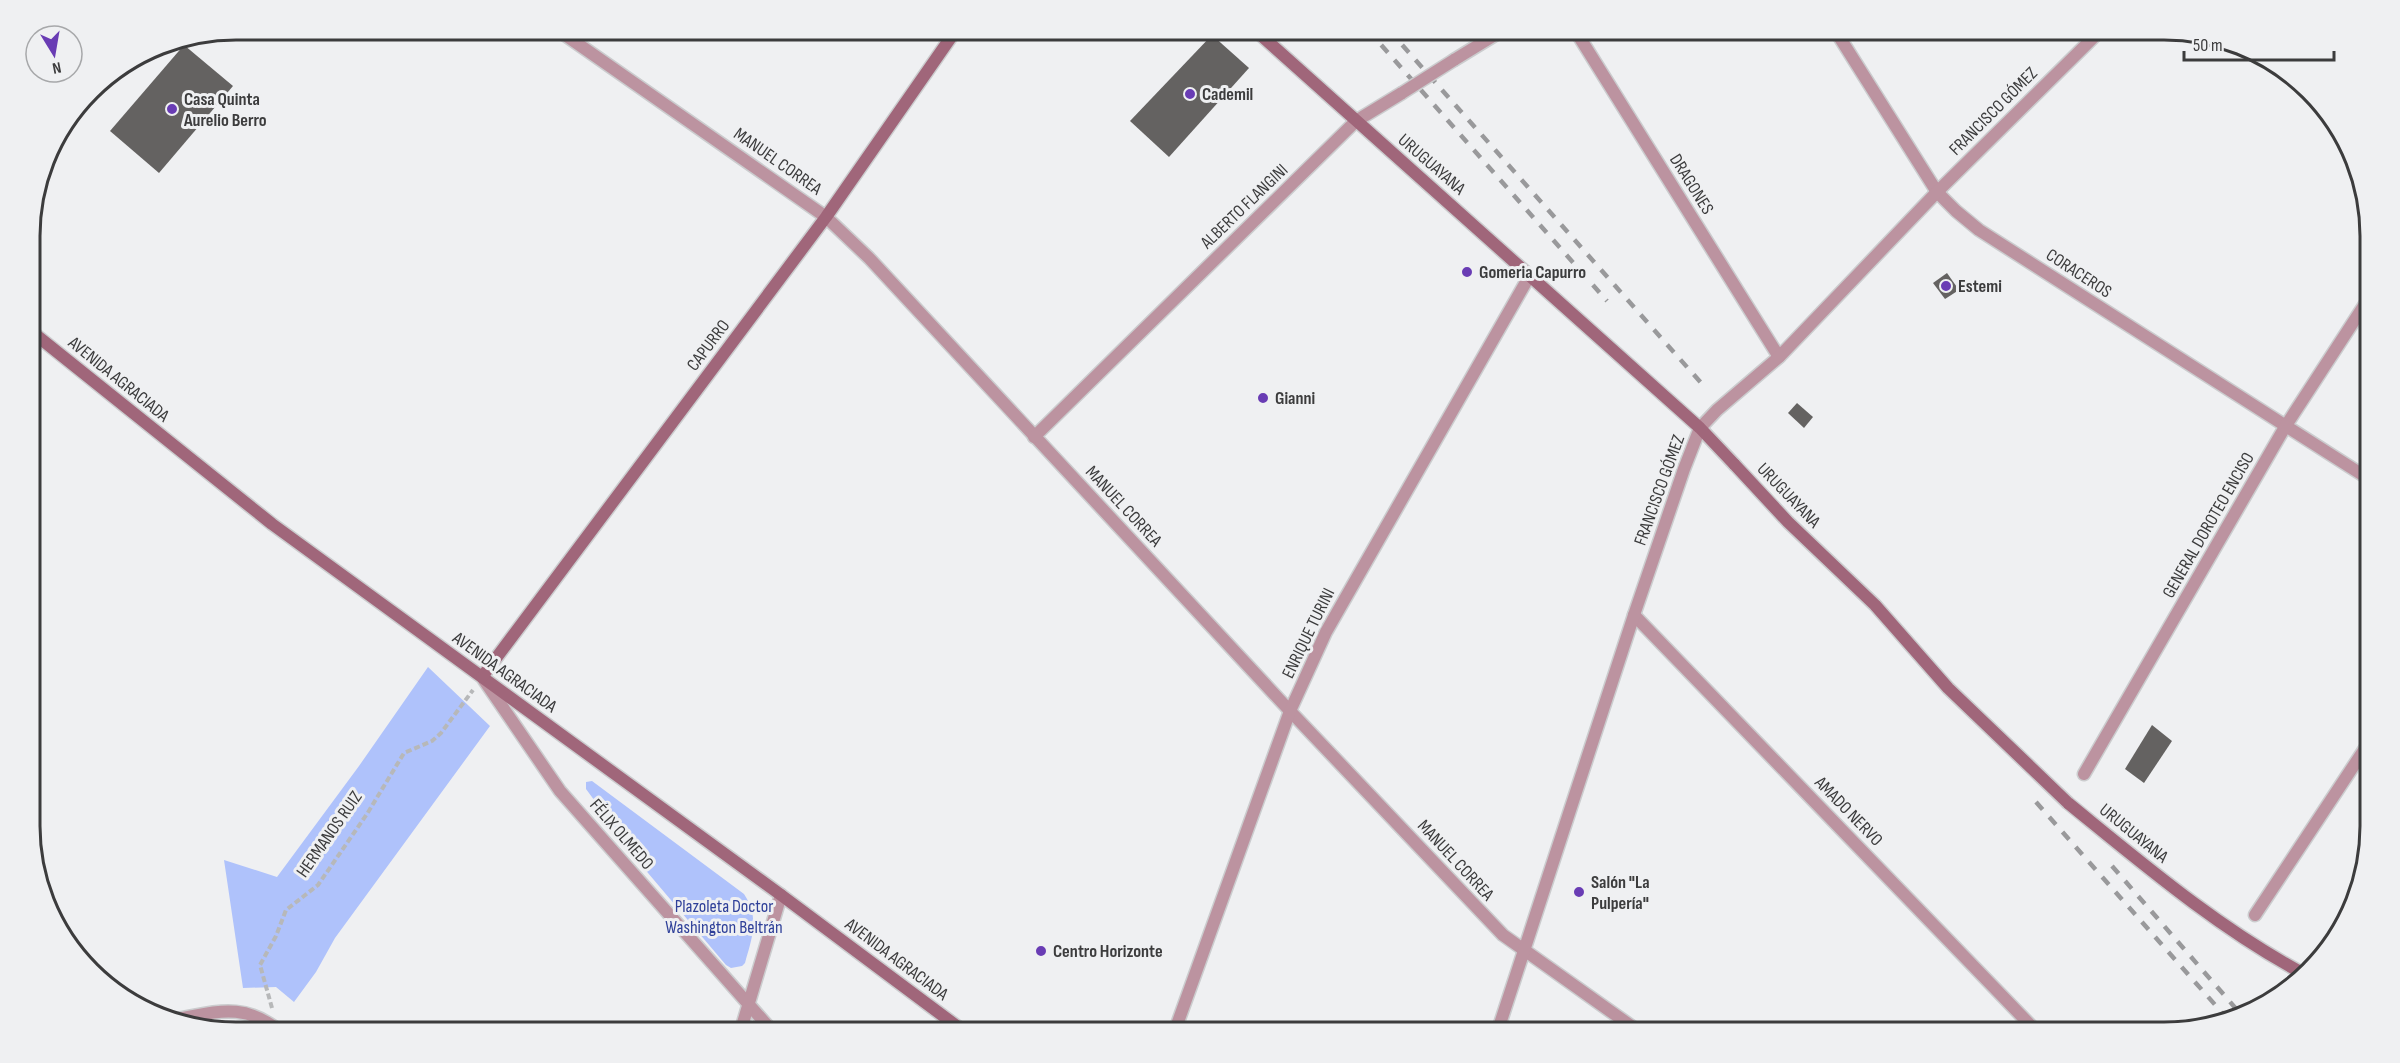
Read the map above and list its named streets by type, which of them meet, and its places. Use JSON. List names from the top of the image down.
{
  "streets": {
    "street": [
      "FRANCISCO GÓMEZ",
      "MANUEL CORREA",
      "URUGUAYANA",
      "DRAGONES",
      "ALBERTO FLANGINI",
      "CORACEROS",
      "CAPURRO",
      "AVENIDA AGRACIADA",
      "GENERAL DOROTEO ENCISO",
      "ENRIQUE TURINI",
      "AMADO NERVO",
      "FÉLIX OLMEDO"
    ],
    "path": ["HERMANOS RUIZ"]
  },
  "crossings": [
    ["FRANCISCO GÓMEZ", "MANUEL CORREA"],
    ["FRANCISCO GÓMEZ", "URUGUAYANA"],
    ["FRANCISCO GÓMEZ", "DRAGONES"],
    ["FRANCISCO GÓMEZ", "CORACEROS"],
    ["FRANCISCO GÓMEZ", "AMADO NERVO"],
    ["MANUEL CORREA", "ALBERTO FLANGINI"],
    ["MANUEL CORREA", "CAPURRO"],
    ["MANUEL CORREA", "ENRIQUE TURINI"],
    ["URUGUAYANA", "ALBERTO FLANGINI"],
    ["URUGUAYANA", "ENRIQUE TURINI"],
    ["CORACEROS", "GENERAL DOROTEO ENCISO"],
    ["CAPURRO", "AVENIDA AGRACIADA"],
    ["CAPURRO", "HERMANOS RUIZ"],
    ["CAPURRO", "FÉLIX OLMEDO"],
    ["AVENIDA AGRACIADA", "HERMANOS RUIZ"],
    ["AVENIDA AGRACIADA", "FÉLIX OLMEDO"],
    ["HERMANOS RUIZ", "FÉLIX OLMEDO"]
  ],
  "parks": ["Plazoleta Doctor Washington Beltrán"],
  "places": [
    "Cademil",
    "Casa Quinta Aurelio Berro",
    "Gomeria Capurro",
    "Estemi",
    "Gianni",
    "Salón \"La Pulpería\"",
    "Centro Horizonte"
  ],
  "scale_bar": "50 m",
  "north": "bottom"
}
